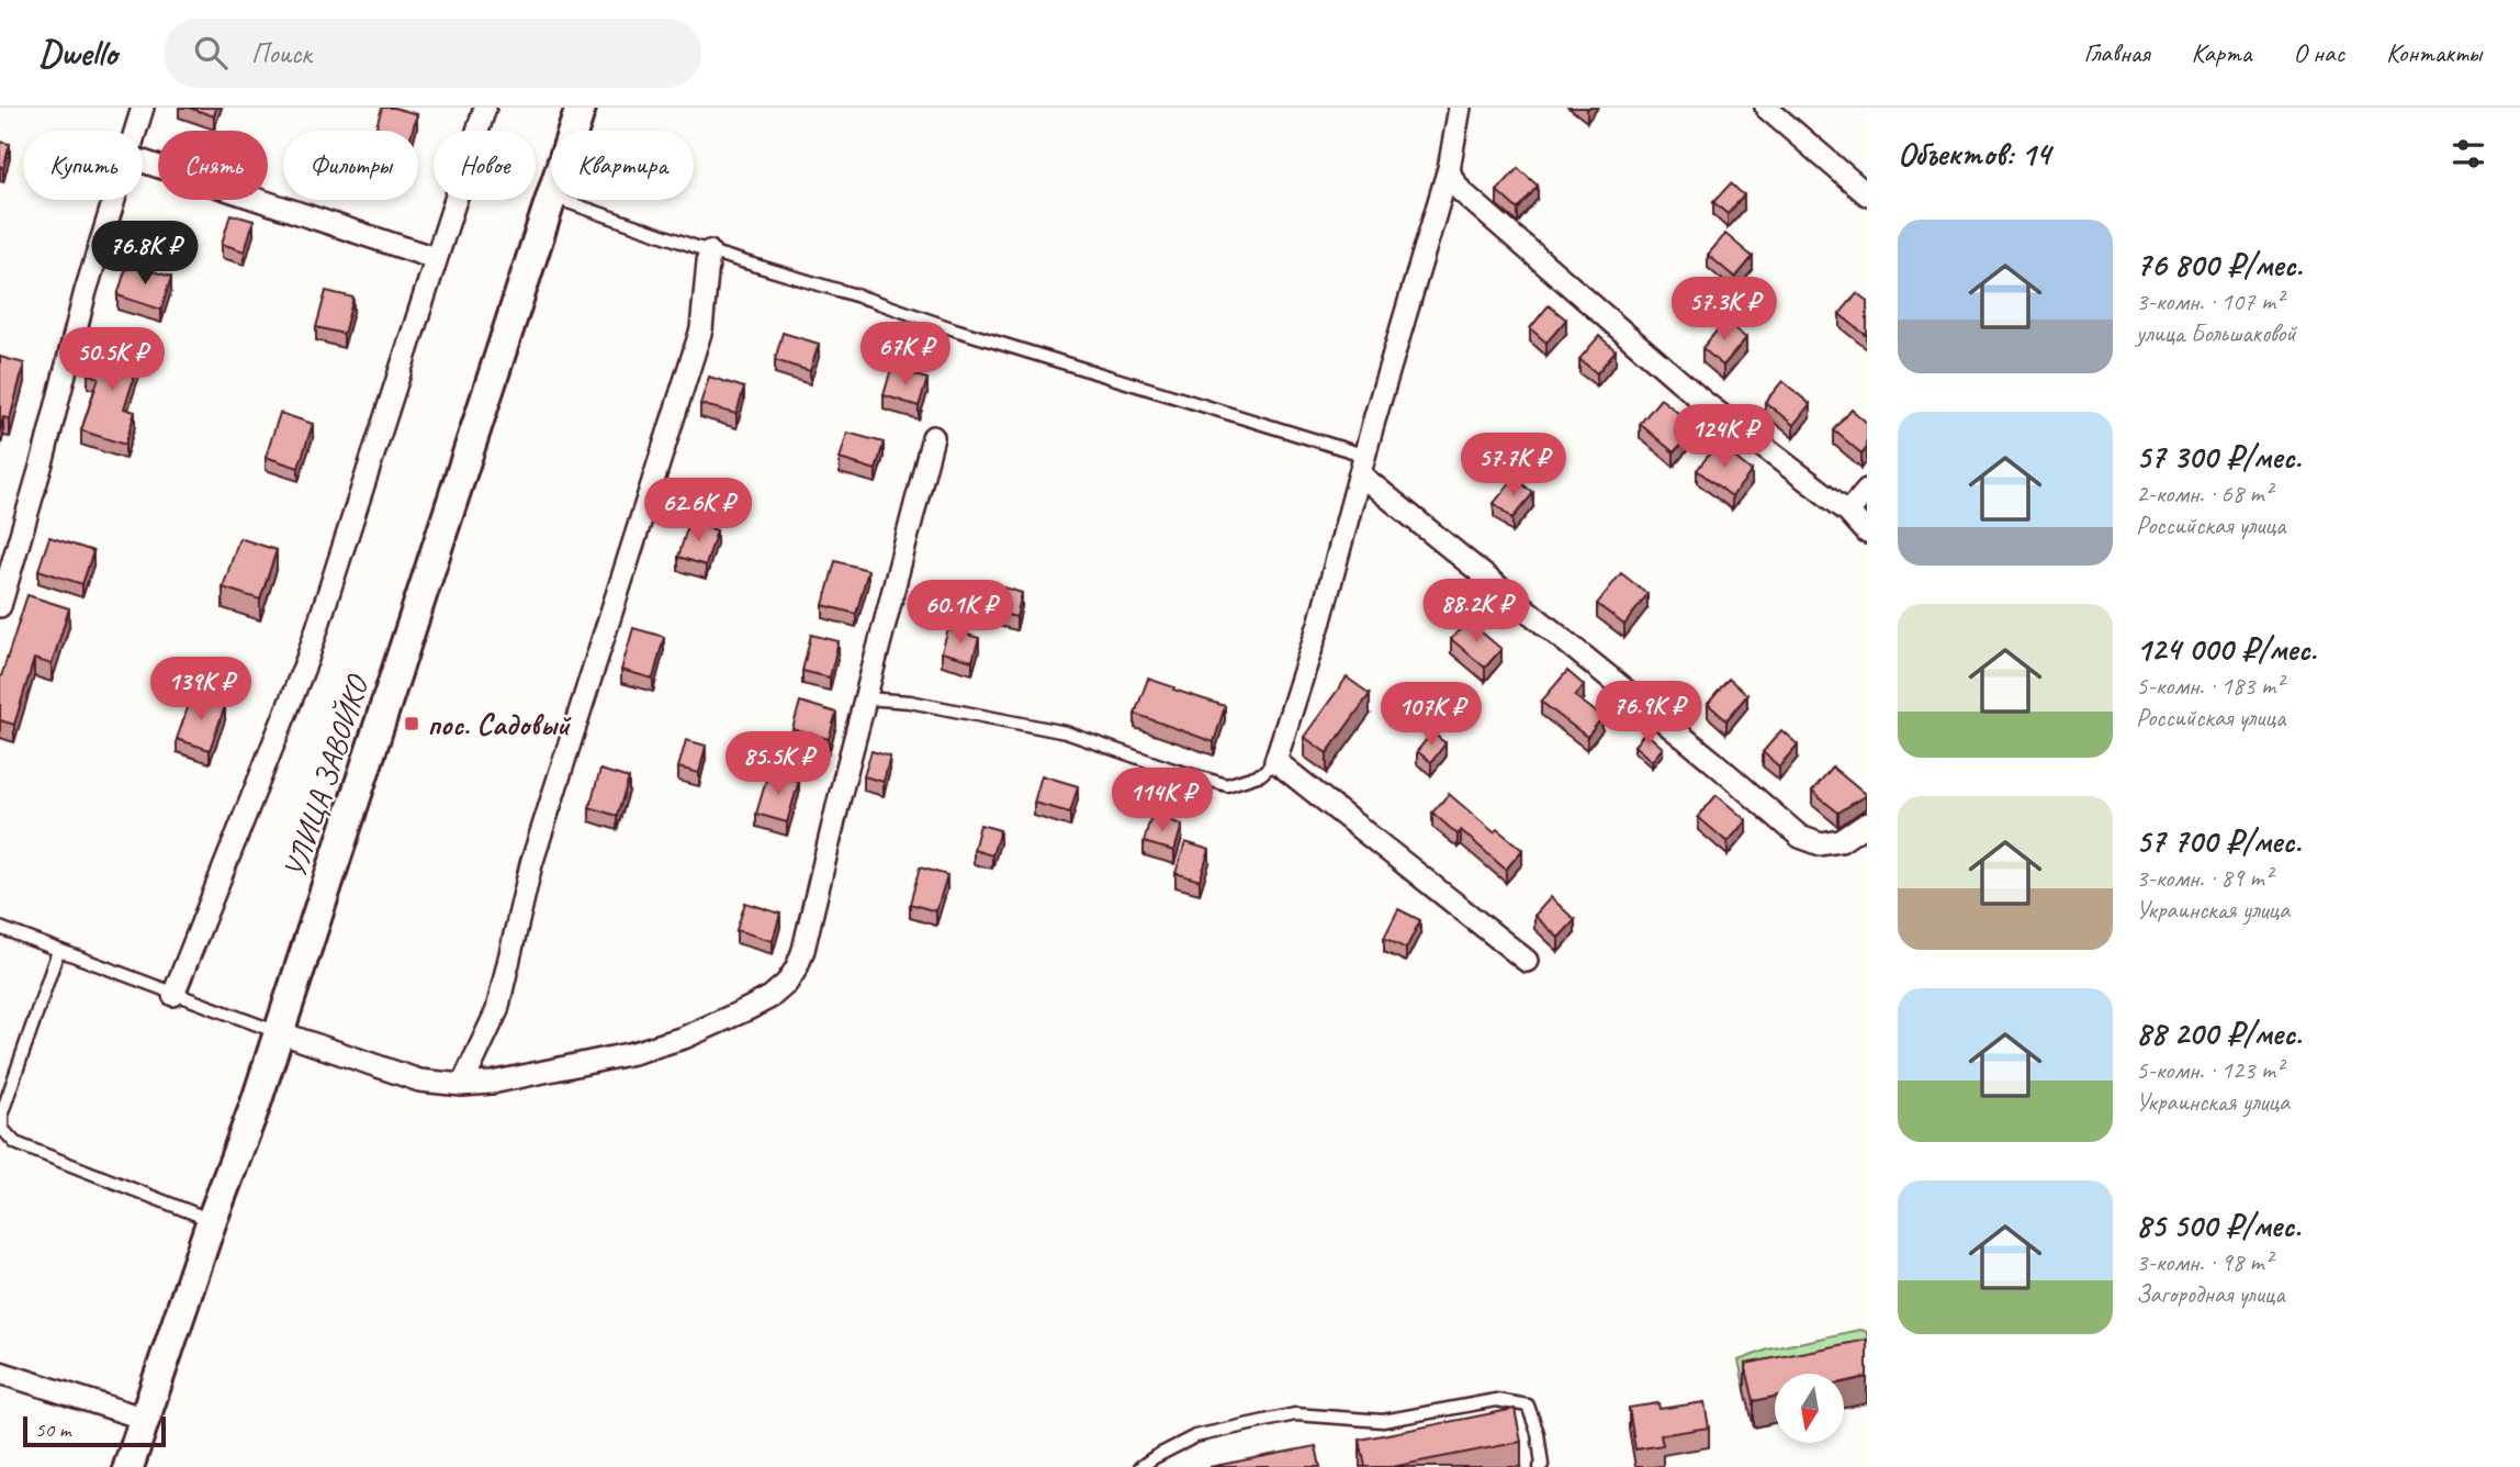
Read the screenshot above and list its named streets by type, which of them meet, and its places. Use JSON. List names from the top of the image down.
{
  "streets": {
    "main road": ["УЛИЦА ЗАВОЙКО"]
  },
  "places": {
    "transit": ["пос. Садовый"]
  },
  "scale_bar": "50 m",
  "north": "bottom",
  "page": {
    "header": "Dwello",
    "search": "Поиск",
    "nav": [
      "Главная",
      "Карта",
      "О нас",
      "Контакты"
    ],
    "heading": "Объектов: 14",
    "chip": [
      "Купить",
      "Снять",
      "Фильтры",
      "Новое",
      "Квартира"
    ],
    "list": [
      {
        "name": "76 800 ₽/мес.",
        "note": "3-комн. · 107 m² · улица Большаковой"
      },
      {
        "name": "57 300 ₽/мес.",
        "note": "2-комн. · 68 m² · Российская улица"
      },
      {
        "name": "124 000 ₽/мес.",
        "note": "5-комн. · 183 m² · Российская улица"
      },
      {
        "name": "57 700 ₽/мес.",
        "note": "3-комн. · 89 m² · Украинская улица"
      },
      {
        "name": "88 200 ₽/мес.",
        "note": "5-комн. · 123 m² · Украинская улица"
      },
      {
        "name": "85 500 ₽/мес.",
        "note": "3-комн. · 98 m² · Загородная улица"
      }
    ],
    "price": [
      "76.8K ₽",
      "57.3K ₽",
      "67K ₽",
      "50.5K ₽",
      "124K ₽",
      "57.7K ₽",
      "62.6K ₽",
      "88.2K ₽",
      "60.1K ₽",
      "139K ₽",
      "76.9K ₽",
      "107K ₽",
      "85.5K ₽",
      "114K ₽"
    ],
    "scale": "50 m"
  }
}
